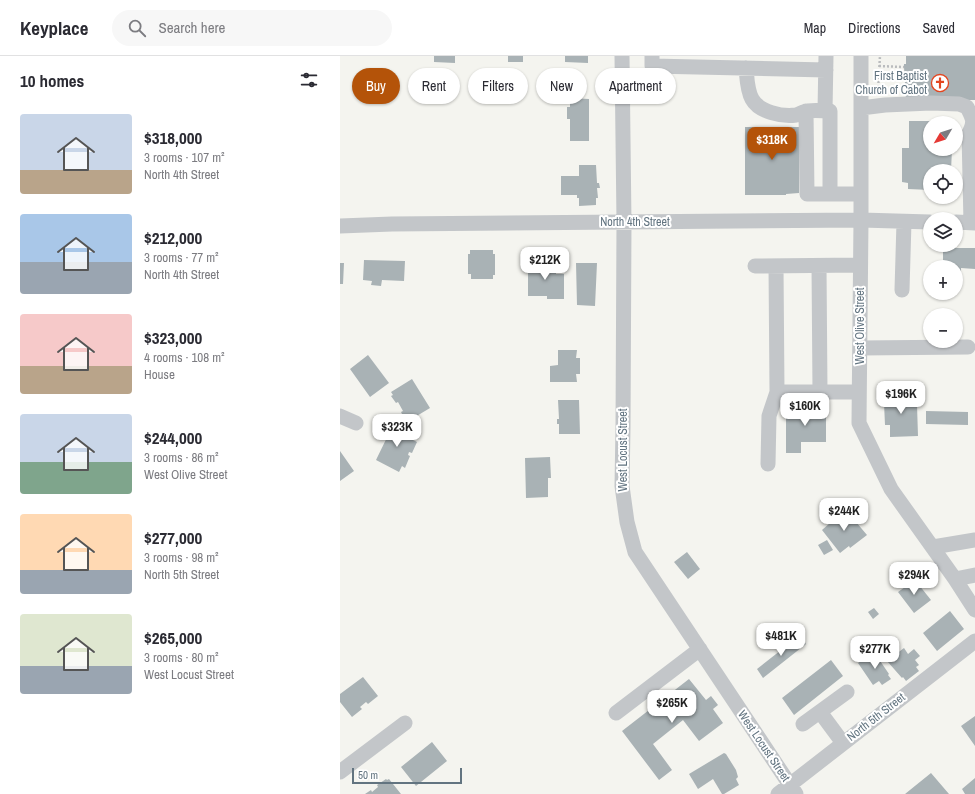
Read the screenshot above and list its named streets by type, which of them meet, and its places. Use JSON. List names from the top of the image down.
{
  "streets": {
    "street": [
      "North 4th Street",
      "West Olive Street",
      "West Locust Street",
      "North 5th Street"
    ]
  },
  "crossings": [
    ["North 4th Street", "West Olive Street"],
    ["North 4th Street", "West Locust Street"],
    ["West Locust Street", "North 5th Street"]
  ],
  "places": {
    "church": ["First Baptist Church of Cabot"]
  },
  "scale_bar": "50 m",
  "north": "bottom left",
  "page": {
    "header": "Keyplace",
    "search": "Search here",
    "nav": ["Map", "Directions", "Saved"],
    "heading": "10 homes",
    "chip": [
      "Buy",
      "Rent",
      "Filters",
      "New",
      "Apartment"
    ],
    "list": [
      {
        "name": "$318,000",
        "note": "3 rooms · 107 m² · North 4th Street"
      },
      {
        "name": "$212,000",
        "note": "3 rooms · 77 m² · North 4th Street"
      },
      {
        "name": "$323,000",
        "note": "4 rooms · 108 m² · House"
      },
      {
        "name": "$244,000",
        "note": "3 rooms · 86 m² · West Olive Street"
      },
      {
        "name": "$277,000",
        "note": "3 rooms · 98 m² · North 5th Street"
      },
      {
        "name": "$265,000",
        "note": "3 rooms · 80 m² · West Locust Street"
      }
    ],
    "map_buttons": ["+", "−"],
    "price": [
      "$318K",
      "$212K",
      "$196K",
      "$160K",
      "$323K",
      "$244K",
      "$294K",
      "$481K",
      "$277K",
      "$265K"
    ],
    "scale": "50 m"
  }
}
